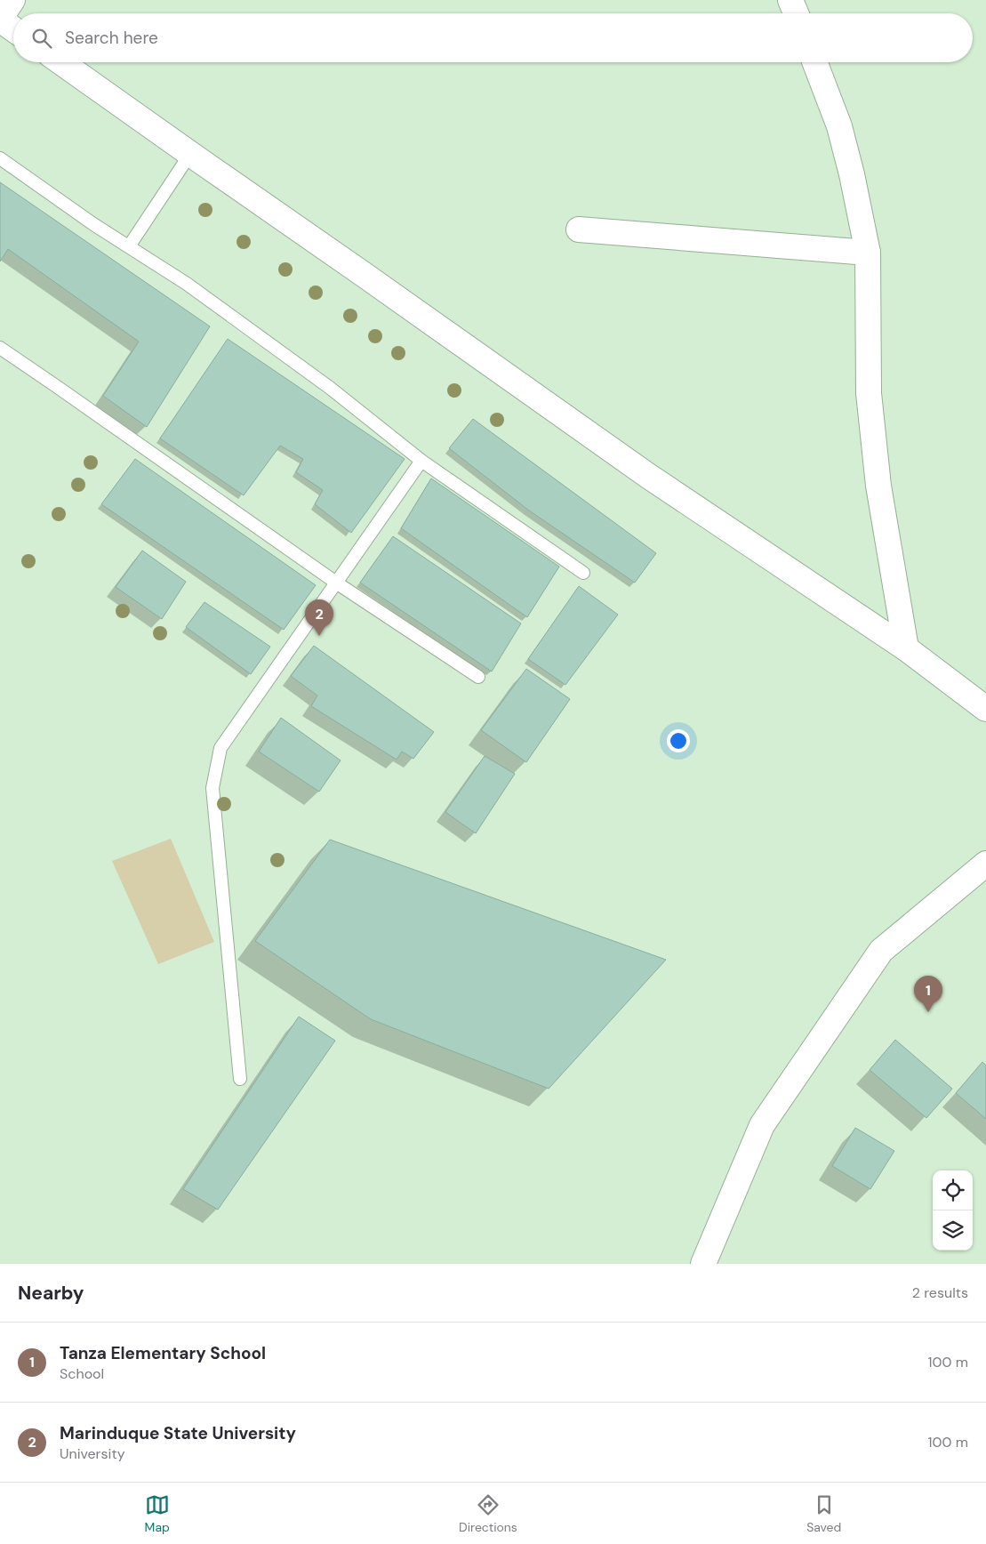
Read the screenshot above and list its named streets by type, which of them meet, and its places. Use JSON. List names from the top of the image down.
{
  "page": {
    "search": "Search here",
    "pins": ["2", "1"],
    "heading": ["Nearby", "2 results"],
    "list": [
      {
        "mark": "1",
        "name": "Tanza Elementary School",
        "note": "School",
        "value": "100 m"
      },
      {
        "mark": "2",
        "name": "Marinduque State University",
        "note": "University",
        "value": "100 m"
      }
    ],
    "nav": ["Map", "Directions", "Saved"]
  }
}
